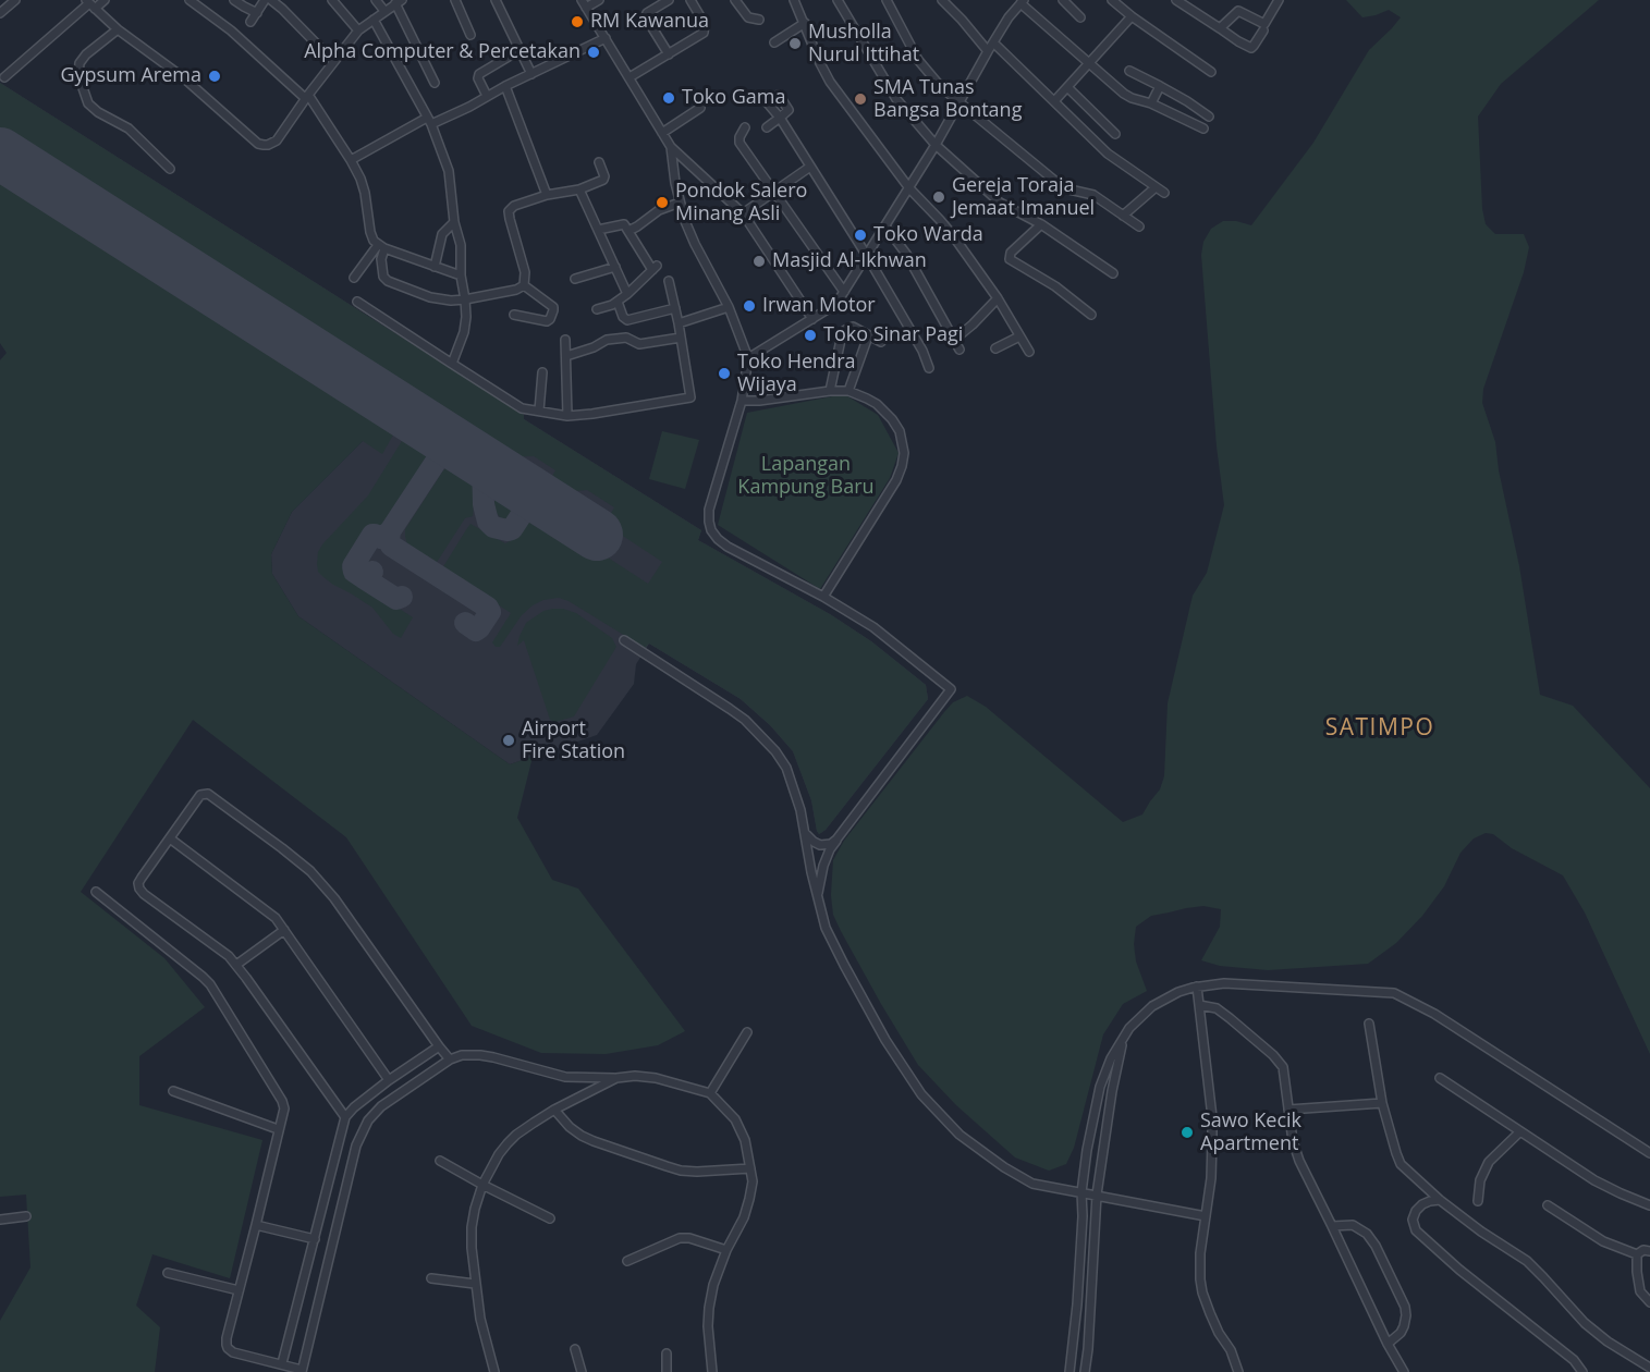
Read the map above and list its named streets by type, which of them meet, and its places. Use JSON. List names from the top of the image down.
{
  "districts": ["SATIMPO"],
  "parks": ["Lapangan Kampung Baru"],
  "places": [
    "RM Kawanua",
    "Musholla Nurul Ittihat",
    "Alpha Computer & Percetakan",
    "Gypsum Arema",
    "Toko Gama",
    "SMA Tunas Bangsa Bontang",
    "Gereja Toraja Jemaat Imanuel",
    "Pondok Salero Minang Asli",
    "Toko Warda",
    "Masjid Al-Ikhwan",
    "Irwan Motor",
    "Toko Sinar Pagi",
    "Toko Hendra Wijaya",
    "Airport Fire Station",
    "Sawo Kecik Apartment"
  ]
}
